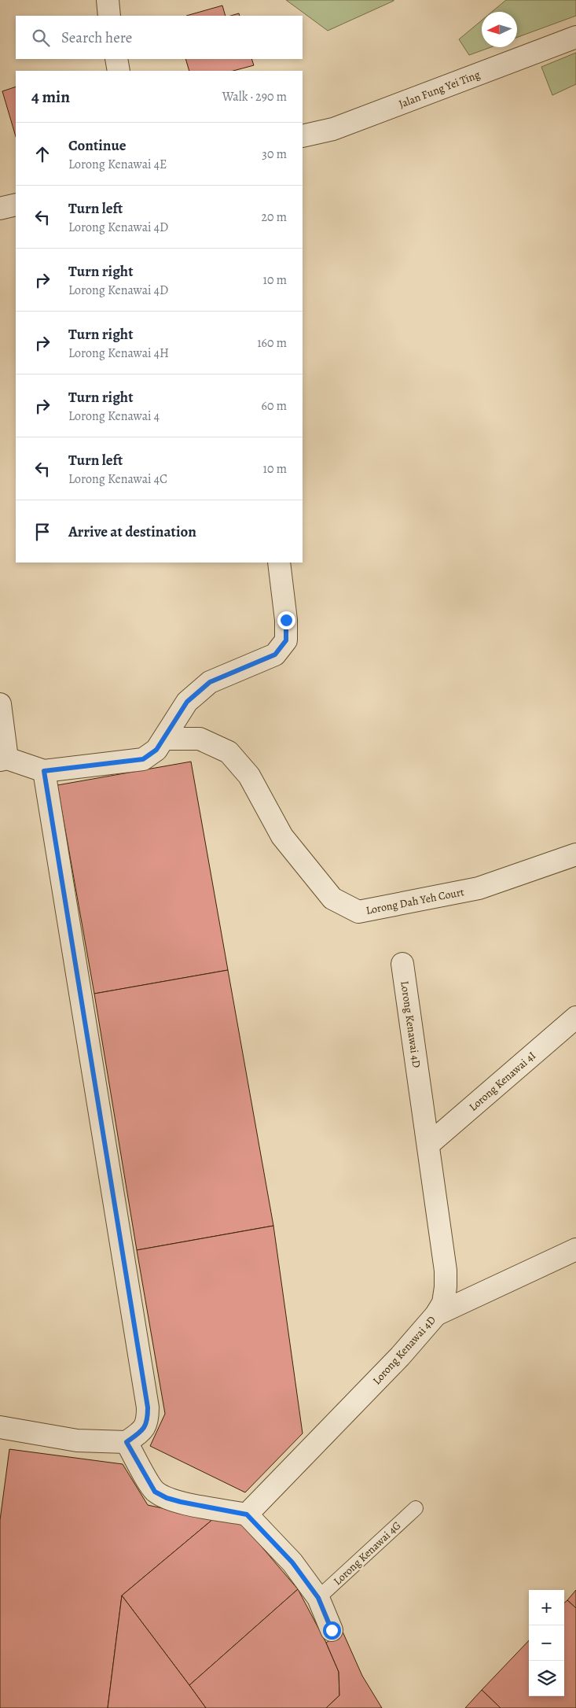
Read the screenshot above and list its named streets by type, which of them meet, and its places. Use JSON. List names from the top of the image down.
{
  "streets": {
    "street": [
      "Jalan Fung Yei Ting",
      "Lorong Dah Yeh Court",
      "Lorong Kenawai 4D",
      "Lorong Kenawai 4I"
    ],
    "lane": ["Lorong Kenawai 4G"]
  },
  "crossings": [
    ["Lorong Kenawai 4D", "Lorong Kenawai 4I"]
  ],
  "north": "left",
  "page": {
    "search": "Search here",
    "heading": ["4 min", "Walk · 290 m"],
    "list": [
      ["Continue", "Lorong Kenawai 4E", "30 m"],
      ["Turn left", "Lorong Kenawai 4D", "20 m"],
      ["Turn right", "Lorong Kenawai 4D", "10 m"],
      ["Turn right", "Lorong Kenawai 4H", "160 m"],
      ["Turn right", "Lorong Kenawai 4", "60 m"],
      ["Turn left", "Lorong Kenawai 4C", "10 m"],
      "Arrive at destination"
    ],
    "map_buttons": ["+", "−"]
  }
}
